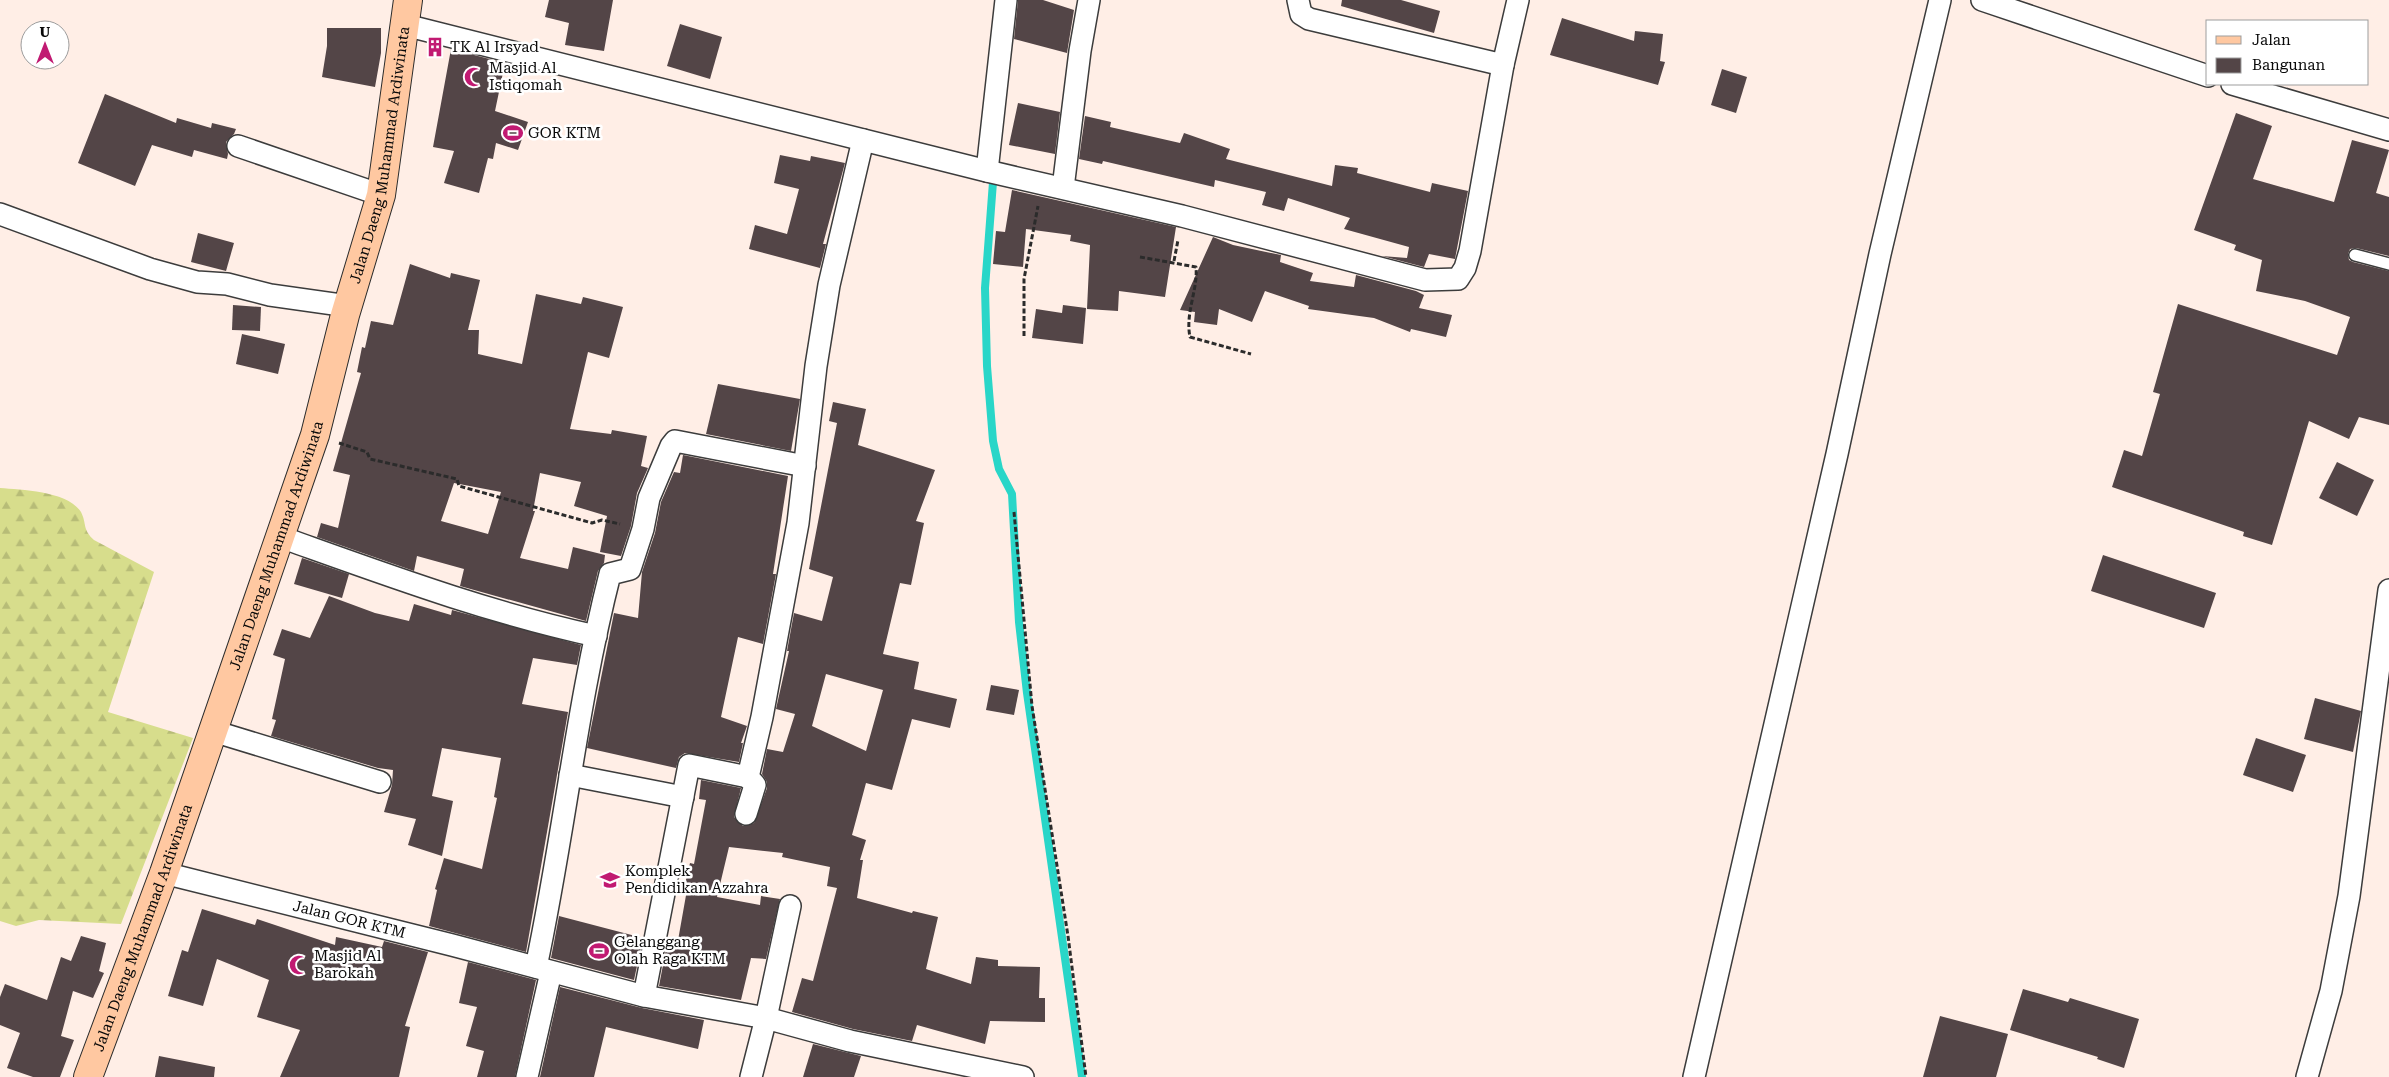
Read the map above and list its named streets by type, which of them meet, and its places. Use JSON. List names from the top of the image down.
{
  "streets": {
    "main road": ["Jalan Daeng Muhammad Ardiwinata"],
    "street": ["Jalan GOR KTM"]
  },
  "crossings": [
    ["Jalan Daeng Muhammad Ardiwinata", "Jalan GOR KTM"]
  ],
  "places": {
    "building": ["TK Al Irsyad"],
    "mosque": ["Masjid Al Istiqomah", "Masjid Al Barokah"],
    "sports": ["GOR KTM", "Gelanggang Olah Raga KTM"],
    "school or university": ["Komplek Pendidikan Azzahra"]
  },
  "legend": ["Jalan", "Bangunan"],
  "north": "top"
}
